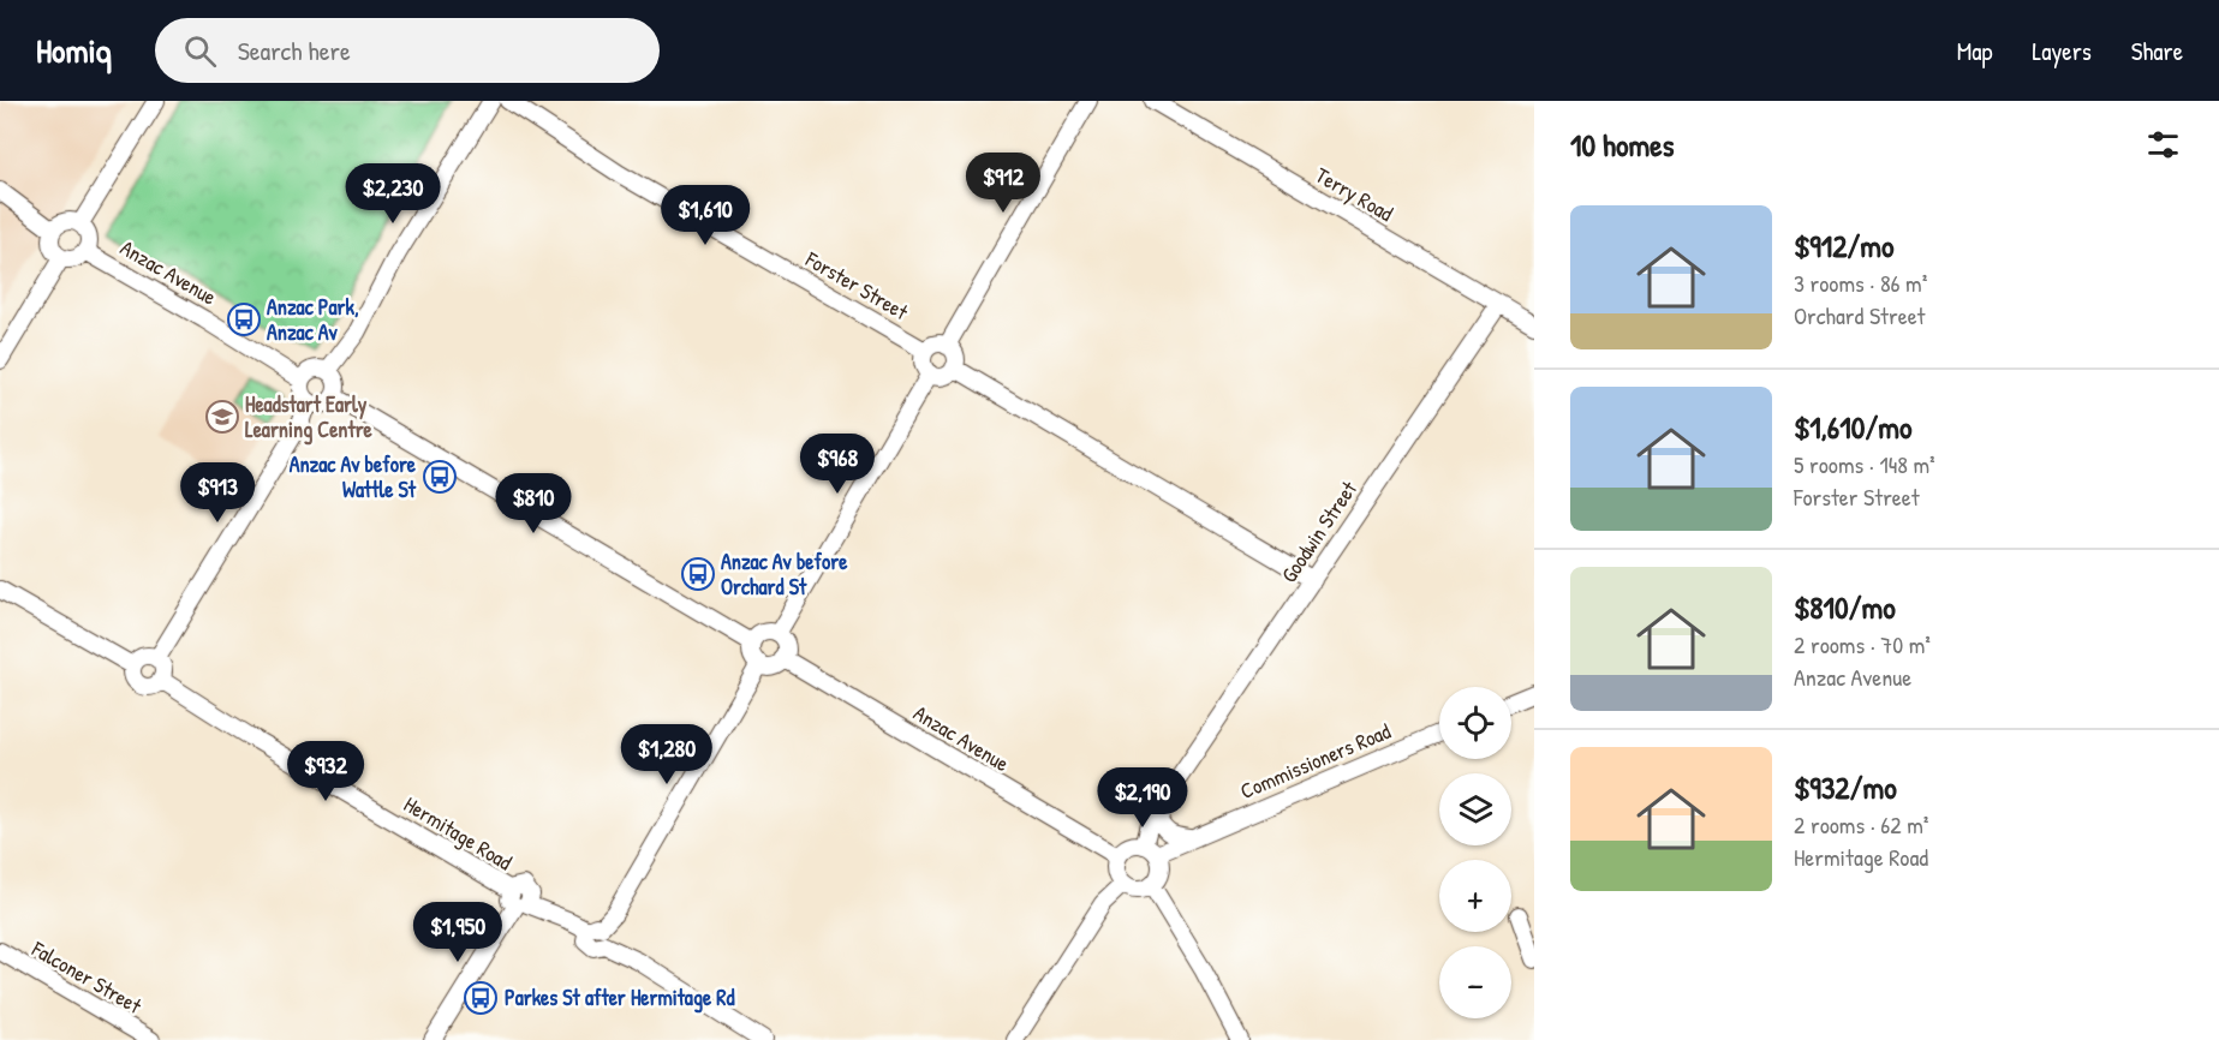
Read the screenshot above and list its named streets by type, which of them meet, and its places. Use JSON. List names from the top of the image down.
{
  "streets": {
    "street": [
      "Terry Road",
      "Anzac Avenue",
      "Forster Street",
      "Goodwin Street",
      "Commissioners Road",
      "Hermitage Road",
      "Falconer Street"
    ]
  },
  "crossings": [
    ["Terry Road", "Goodwin Street"],
    ["Anzac Avenue", "Goodwin Street"],
    ["Anzac Avenue", "Commissioners Road"],
    ["Goodwin Street", "Commissioners Road"]
  ],
  "places": {
    "bus stop": [
      "Anzac Park, Anzac Av",
      "Anzac Av before Wattle St",
      "Anzac Av before Orchard St",
      "Parkes St after Hermitage Rd"
    ],
    "school or university": ["Headstart Early Learning Centre"]
  },
  "page": {
    "header": "Homiq",
    "search": "Search here",
    "nav": ["Map", "Layers", "Share"],
    "heading": "10 homes",
    "price": [
      "$912",
      "$2,230",
      "$1,610",
      "$968",
      "$913",
      "$810",
      "$1,280",
      "$932",
      "$2,190",
      "$1,950"
    ],
    "list": [
      {
        "name": "$912/mo",
        "note": "3 rooms · 86 m² · Orchard Street"
      },
      {
        "name": "$1,610/mo",
        "note": "5 rooms · 148 m² · Forster Street"
      },
      {
        "name": "$810/mo",
        "note": "2 rooms · 70 m² · Anzac Avenue"
      },
      {
        "name": "$932/mo",
        "note": "2 rooms · 62 m² · Hermitage Road"
      }
    ],
    "map_buttons": ["+", "−"]
  }
}
